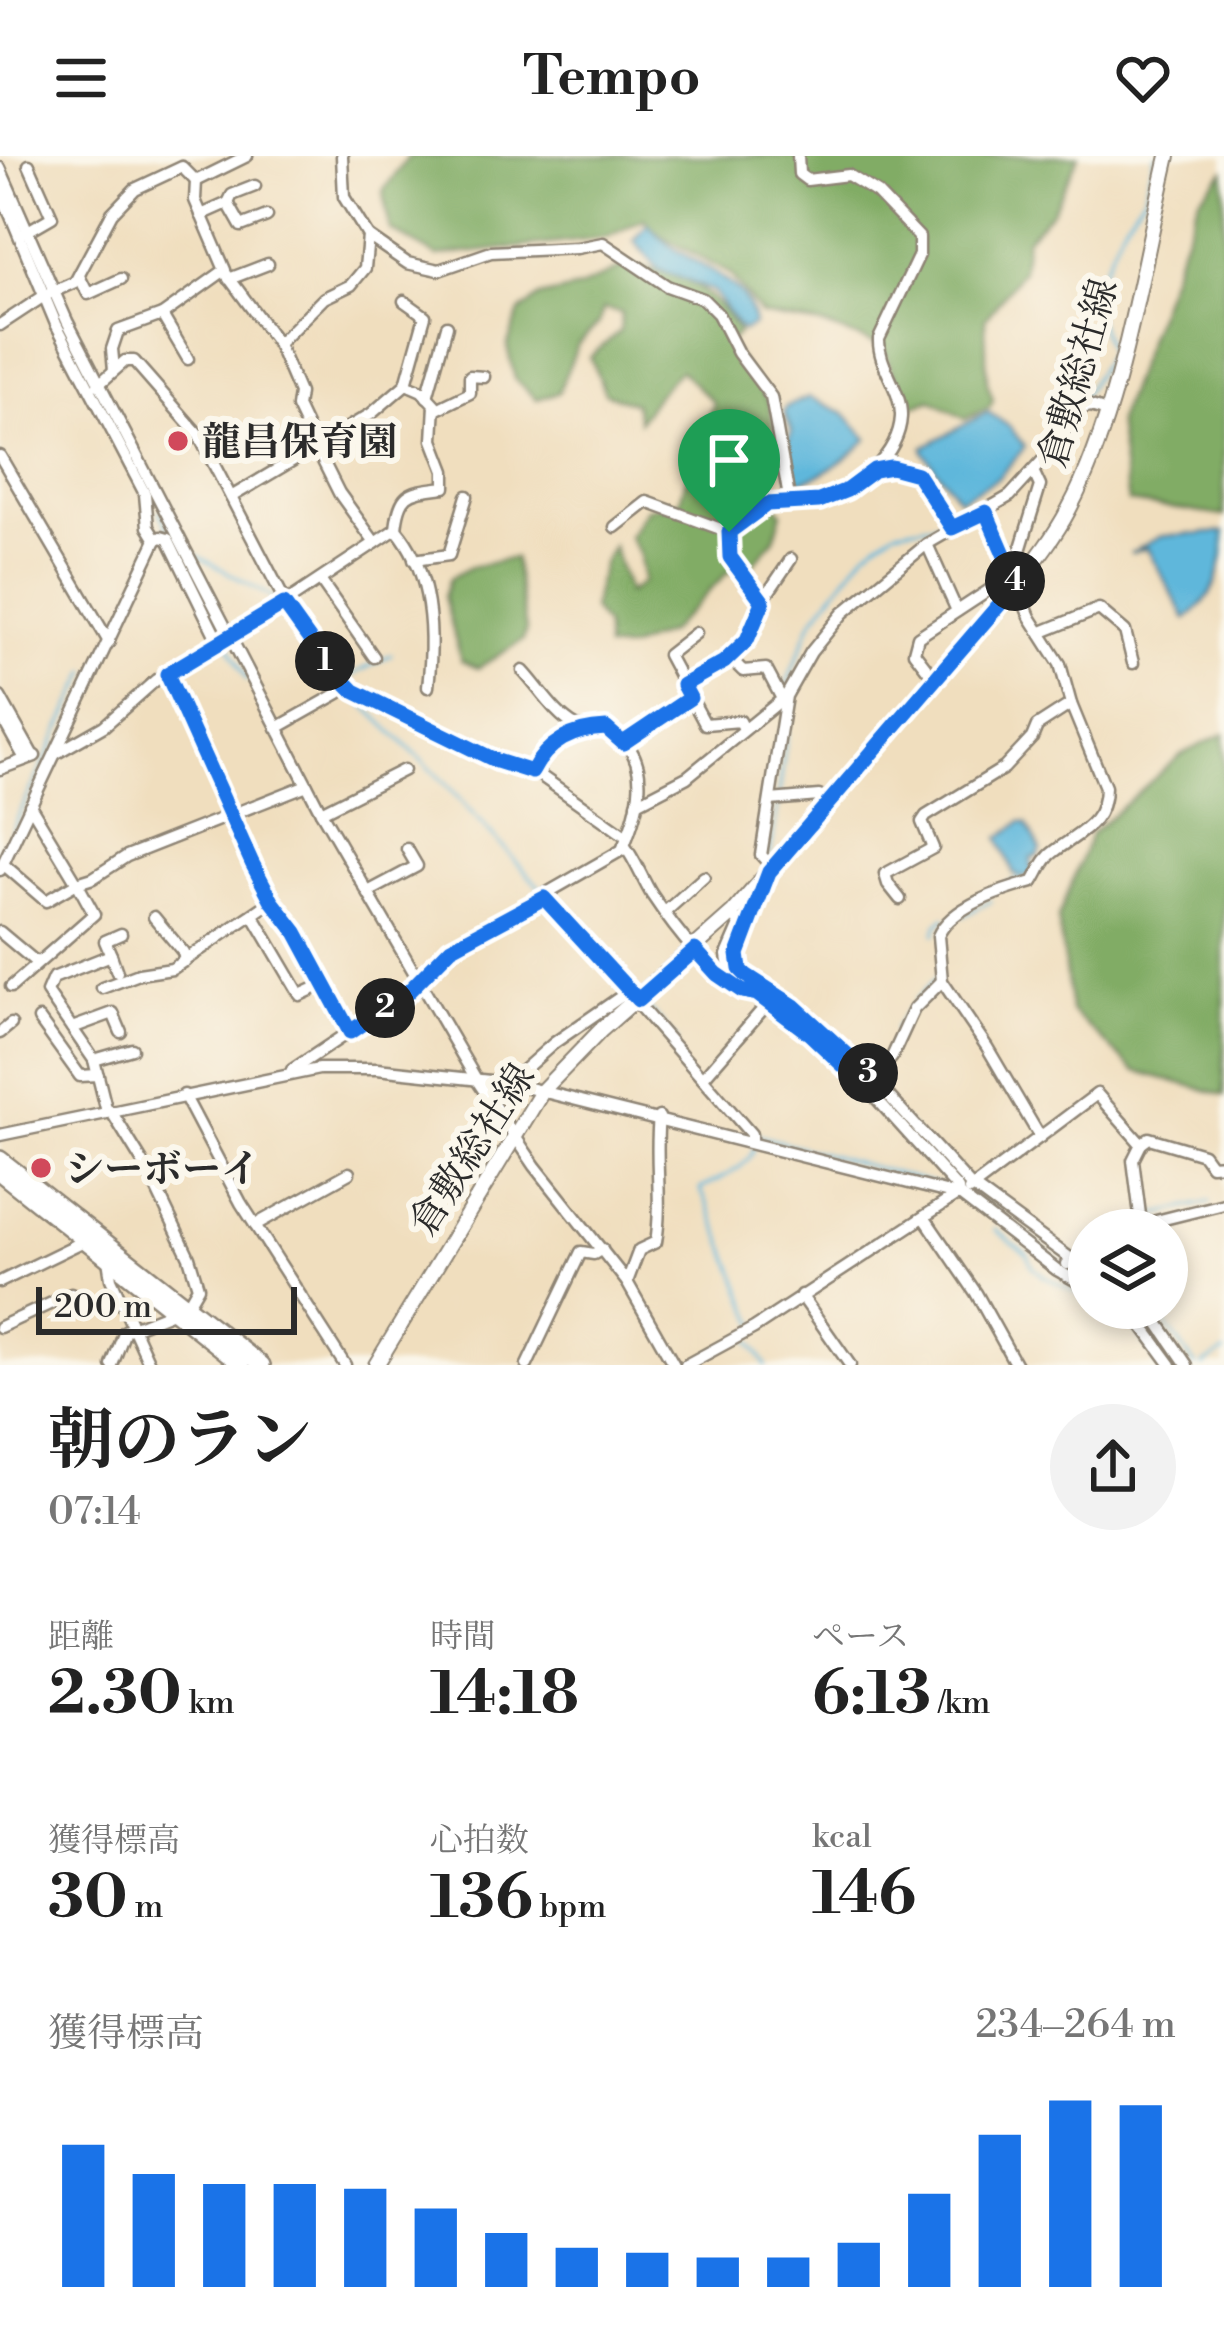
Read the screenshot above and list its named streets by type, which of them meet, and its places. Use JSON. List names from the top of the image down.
{
  "streets": {
    "main road": ["倉敷総社線"]
  },
  "places": ["龍昌保育園", "シーボーイ"],
  "scale_bar": "200 m",
  "page": {
    "header": "Tempo",
    "pins": [
      "4",
      "1",
      "2",
      "3"
    ],
    "scale": "200 m",
    "heading": ["朝のラン", "07:14"],
    "stats": [
      ["距離", "2.30 km"],
      ["時間", "14:18"],
      ["ペース", "6:13 /km"],
      ["獲得標高", "30 m"],
      ["心拍数", "136 bpm"],
      ["kcal", "146"]
    ],
    "chart": ["獲得標高", "234–264 m"]
  }
}
